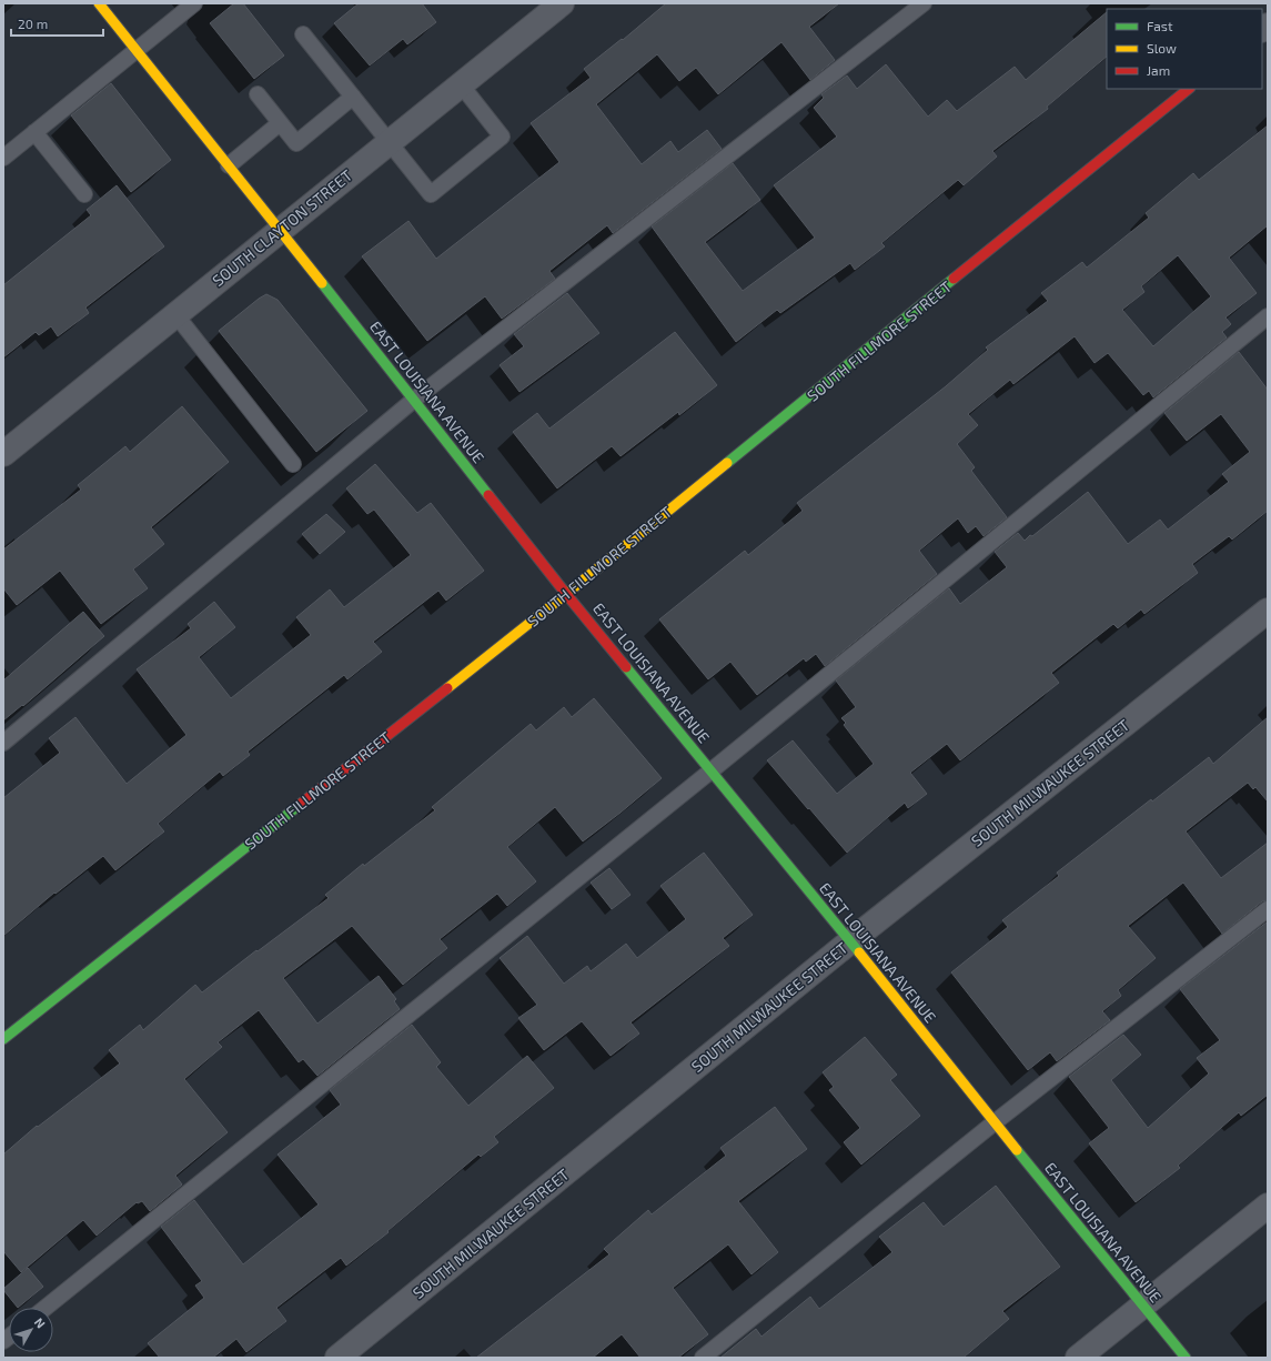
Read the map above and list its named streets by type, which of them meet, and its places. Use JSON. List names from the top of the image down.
{
  "streets": {
    "street": [
      "SOUTH CLAYTON STREET",
      "SOUTH FILLMORE STREET",
      "EAST LOUISIANA AVENUE",
      "SOUTH MILWAUKEE STREET"
    ]
  },
  "crossings": [
    ["SOUTH CLAYTON STREET", "EAST LOUISIANA AVENUE"],
    ["SOUTH FILLMORE STREET", "EAST LOUISIANA AVENUE"],
    ["EAST LOUISIANA AVENUE", "SOUTH MILWAUKEE STREET"]
  ],
  "legend": ["Fast", "Slow", "Jam"],
  "scale_bar": "20 m",
  "north": "top right"
}
